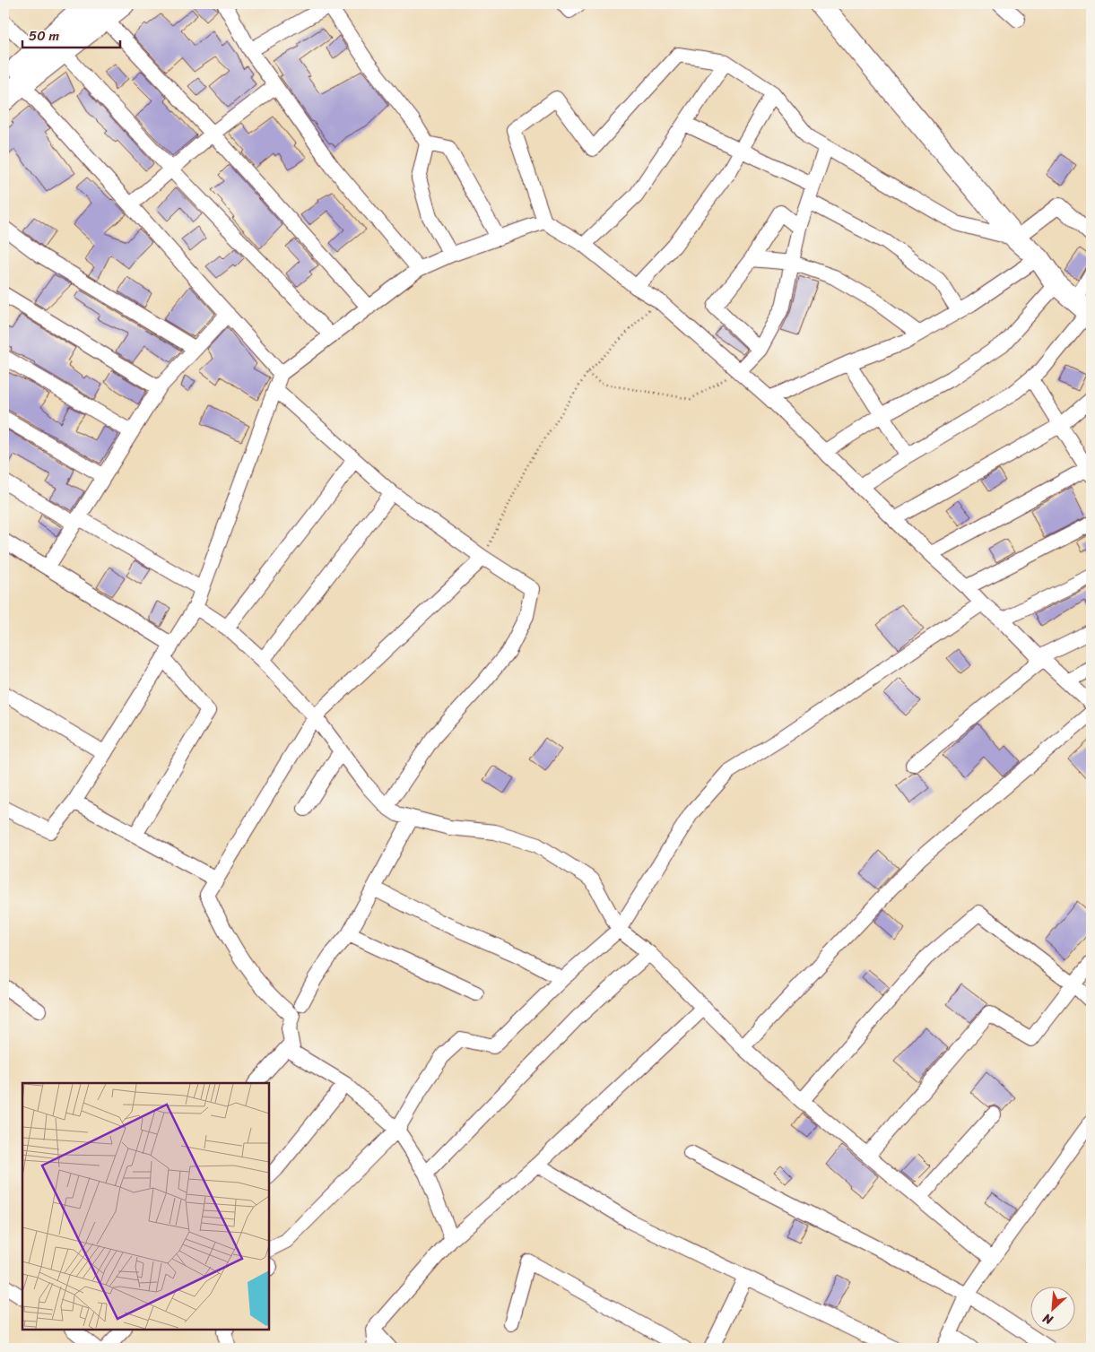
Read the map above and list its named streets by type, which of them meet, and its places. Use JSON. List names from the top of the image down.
{
  "scale_bar": "50 m",
  "north": "bottom left"
}
